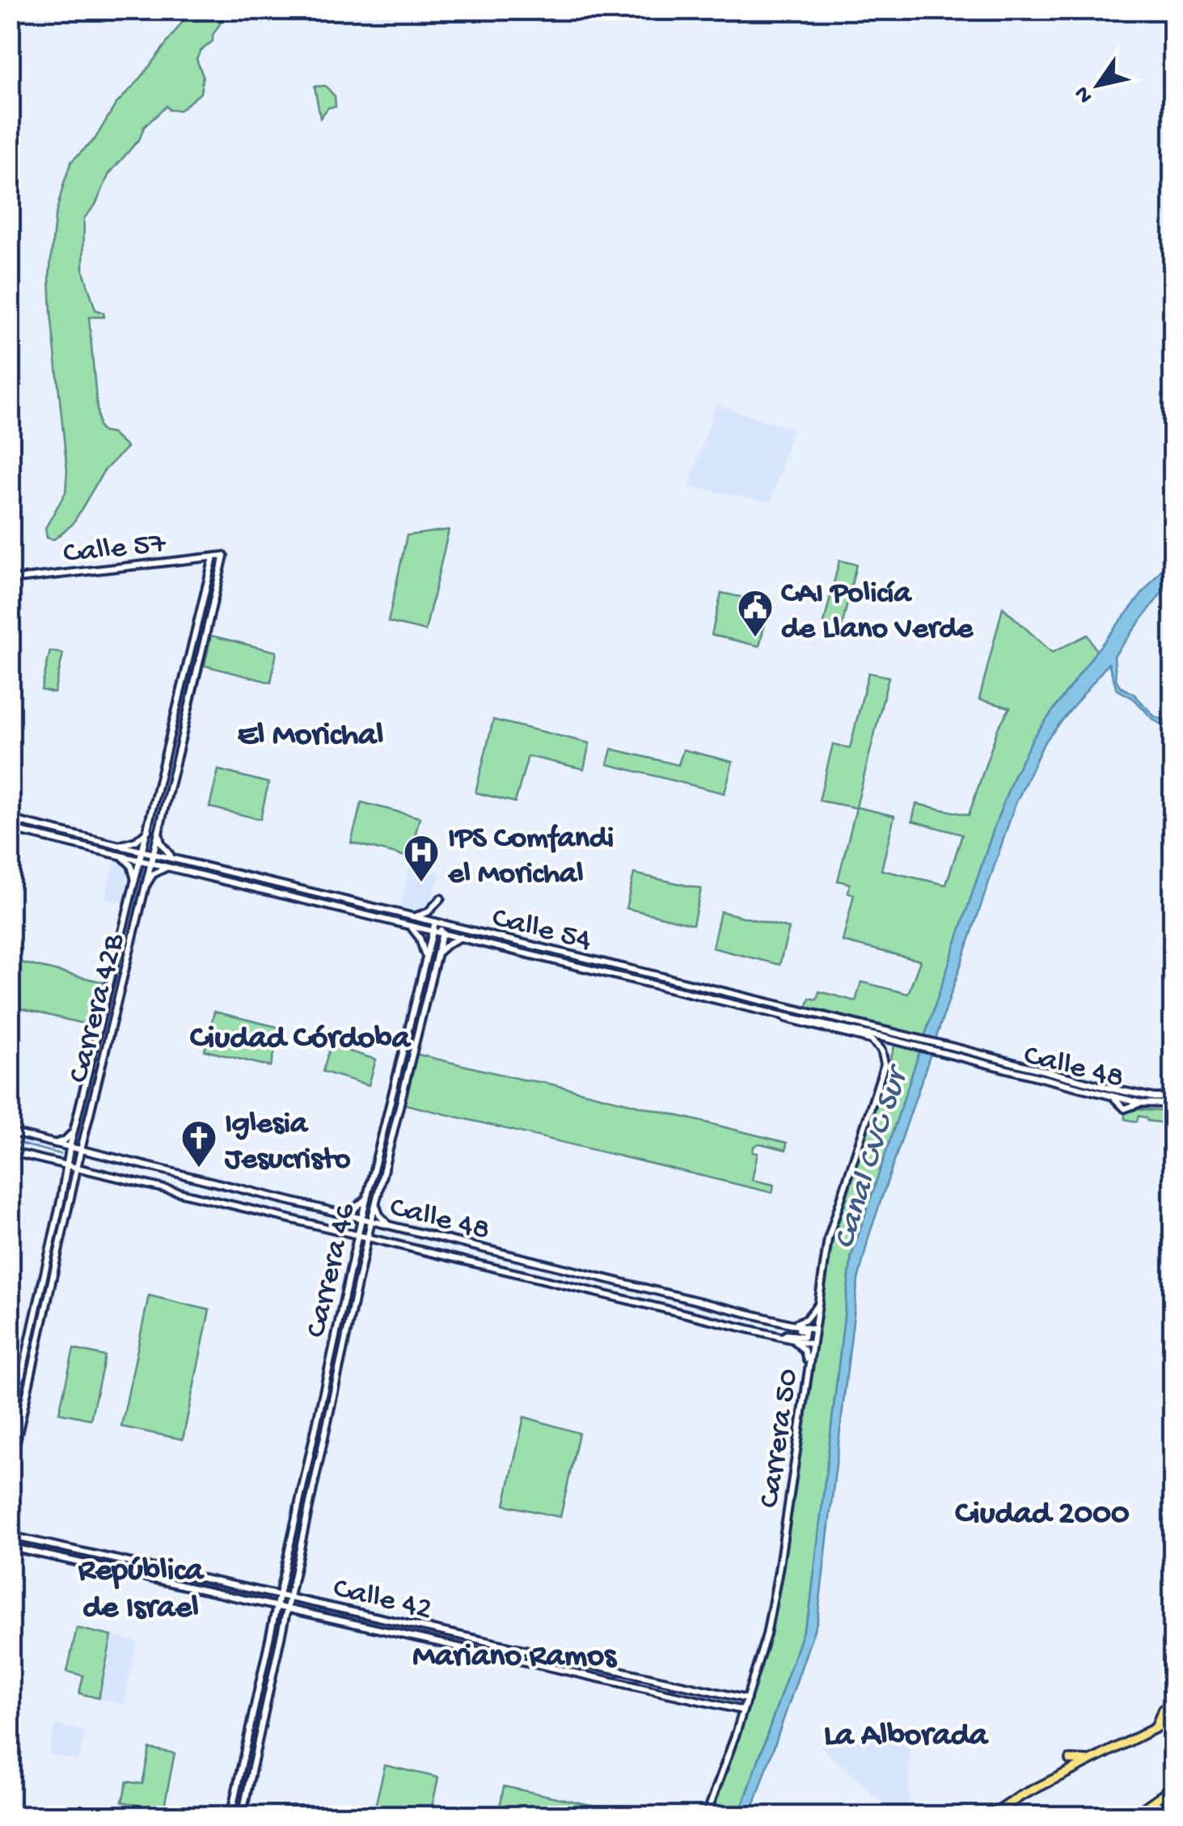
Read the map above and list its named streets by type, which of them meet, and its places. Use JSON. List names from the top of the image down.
{
  "streets": {
    "street": [
      "Calle 57",
      "Calle 54",
      "Carrera 42B",
      "Calle 48",
      "Carrera 46",
      "Carrera 50",
      "Calle 42"
    ]
  },
  "crossings": [
    ["Calle 57", "Carrera 42B"],
    ["Calle 54", "Carrera 42B"],
    ["Calle 54", "Calle 48"],
    ["Calle 54", "Carrera 46"],
    ["Calle 54", "Carrera 50"],
    ["Carrera 42B", "Calle 48"],
    ["Calle 48", "Carrera 46"],
    ["Calle 48", "Carrera 50"],
    ["Carrera 46", "Calle 42"],
    ["Carrera 50", "Calle 42"]
  ],
  "districts": [
    "El Morichal",
    "Ciudad Córdoba",
    "Ciudad 2000",
    "República de Israel",
    "Mariano Ramos",
    "La Alborada"
  ],
  "water": ["Canal CVC Sur"],
  "places": {
    "public building": ["CAI Policía de Llano Verde"],
    "hospital": ["IPS Comfandi el Morichal"],
    "church": ["Iglesia Jesucristo"]
  },
  "north": "bottom left"
}
